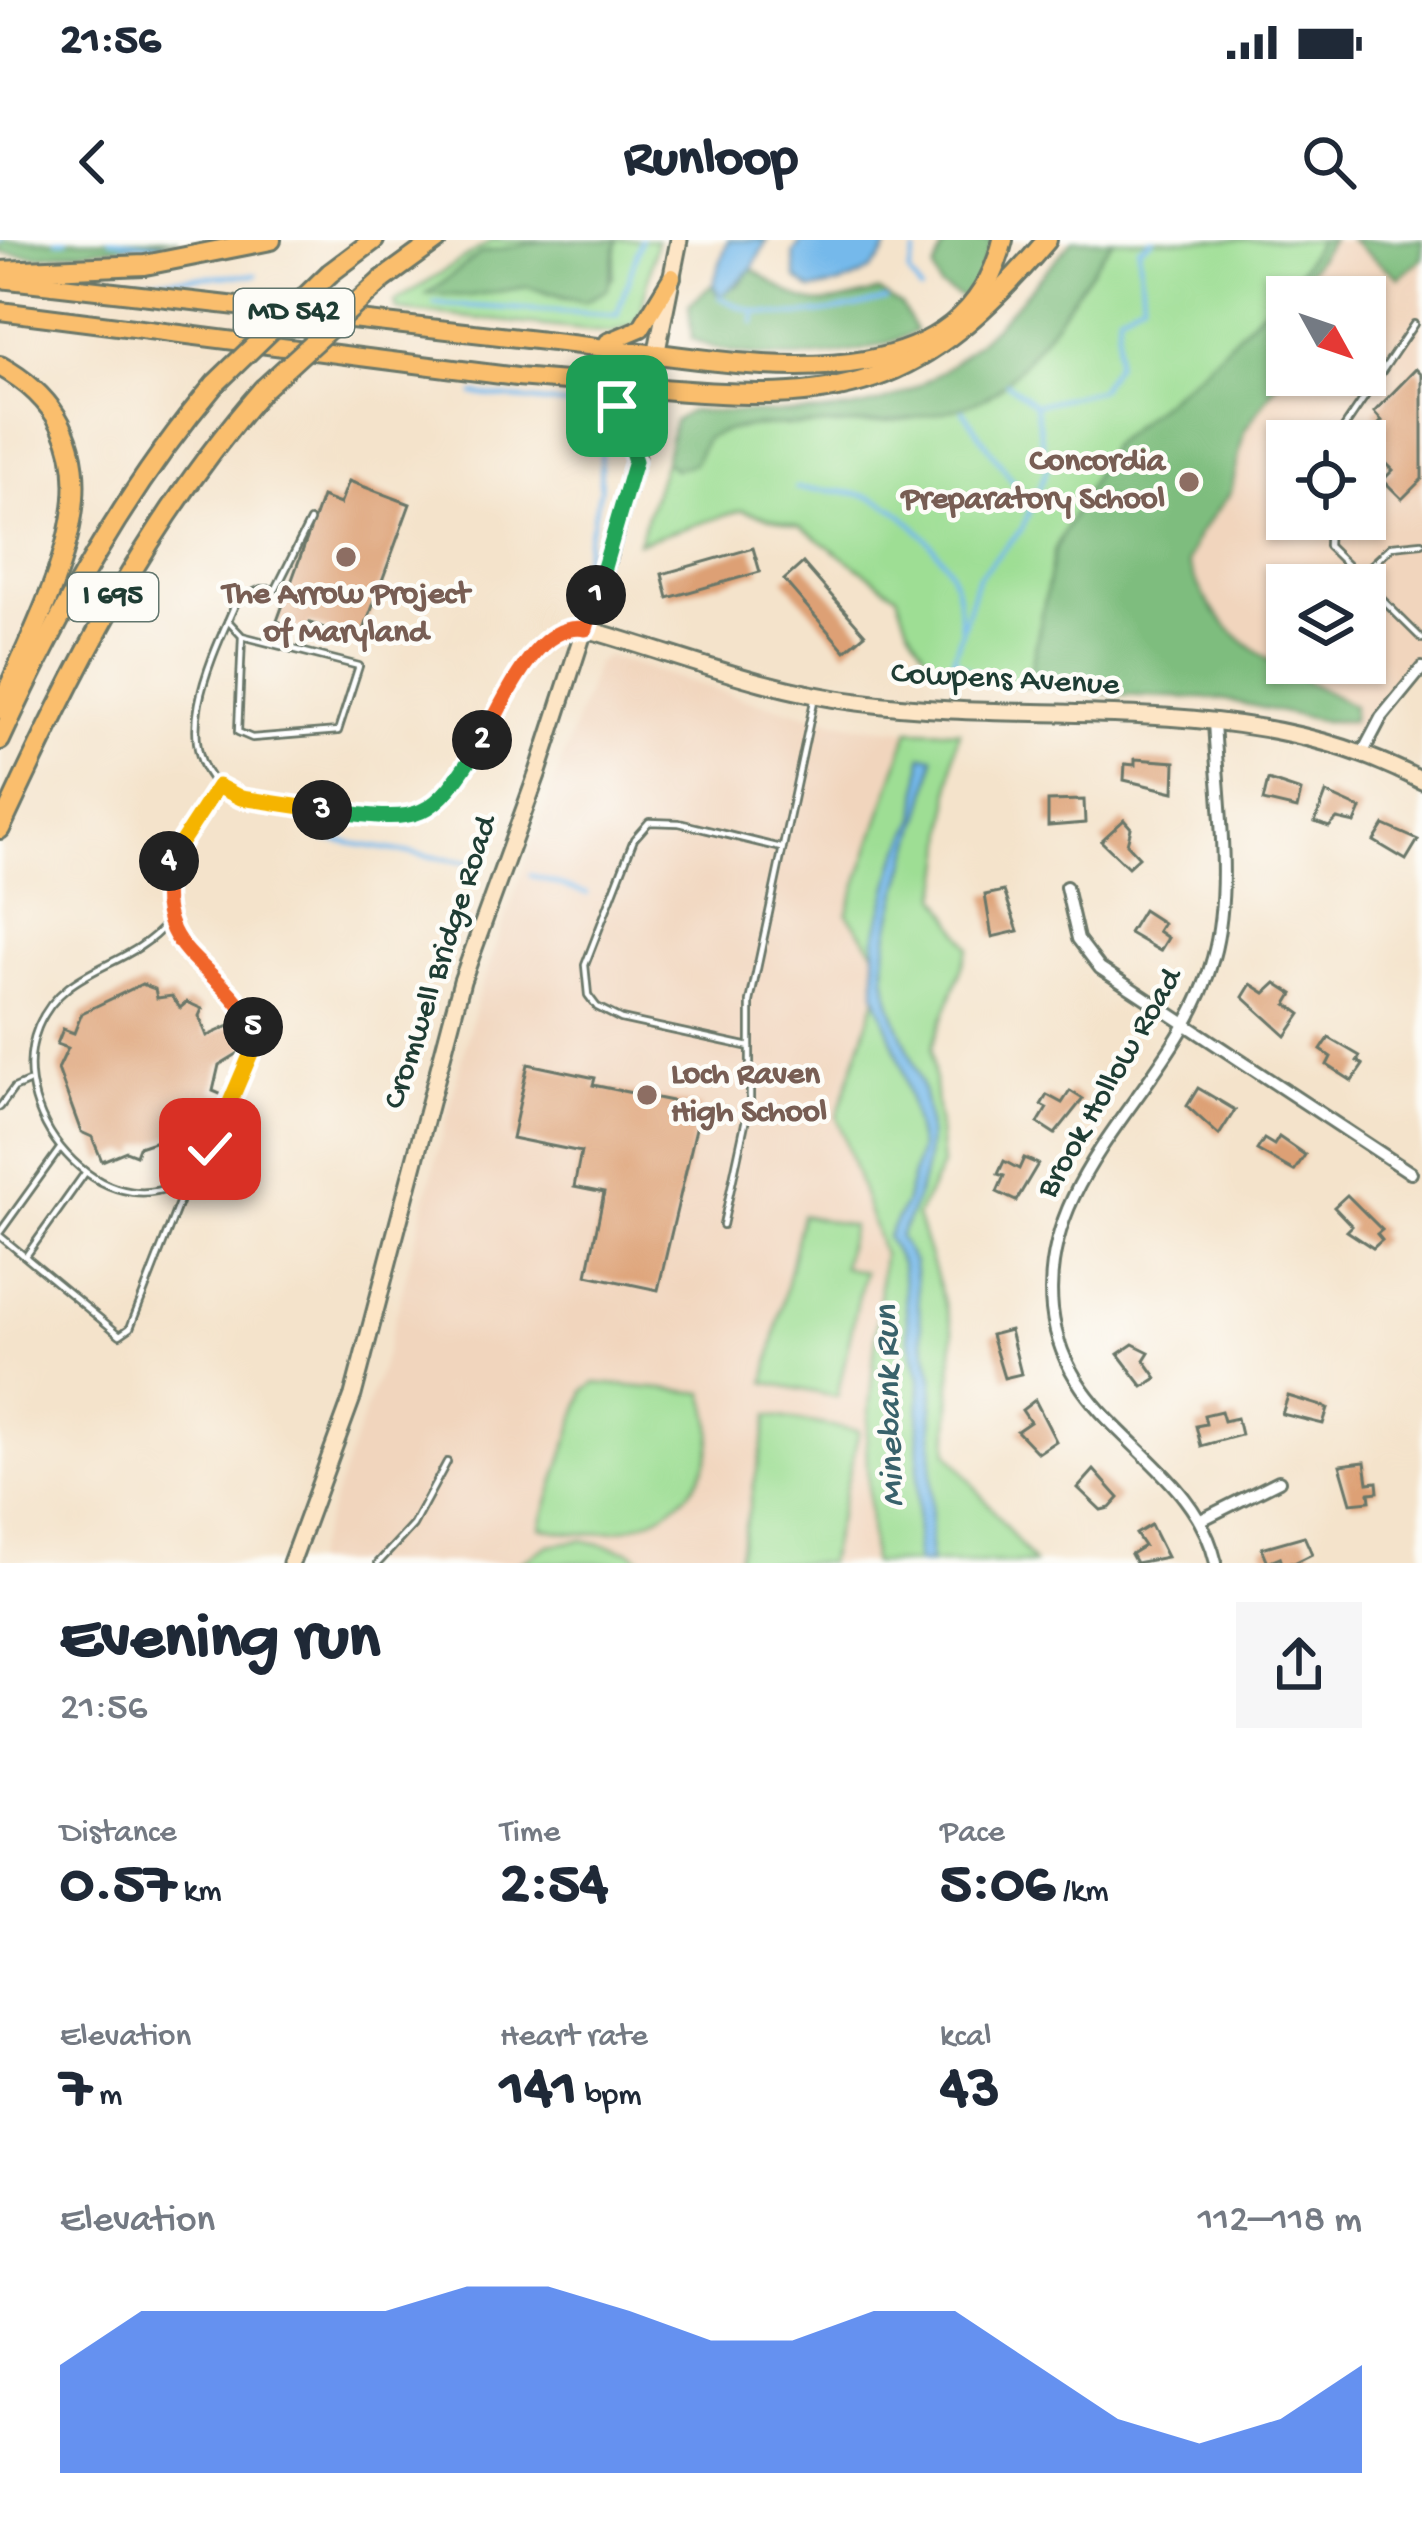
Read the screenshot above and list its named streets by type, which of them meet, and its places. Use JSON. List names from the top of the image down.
{
  "streets": {
    "highway": ["I 695"],
    "main road": ["MD 542", "Cowpens Avenue", "Cromwell Bridge Road"],
    "street": ["Brook Hollow Road"]
  },
  "crossings": [
    ["MD 542", "Cromwell Bridge Road"],
    ["Cowpens Avenue", "Cromwell Bridge Road"],
    ["Cowpens Avenue", "Brook Hollow Road"]
  ],
  "water": ["Minebank Run"],
  "places": ["Concordia Preparatory School", "The Arrow Project of Maryland", "Loch Raven High School"],
  "north": "bottom right",
  "page": {
    "status": "21:56",
    "header": "Runloop",
    "pins": [
      "1",
      "2",
      "3",
      "4",
      "5"
    ],
    "heading": ["Evening run", "21:56"],
    "stats": [
      ["Distance", "0.57 km"],
      ["Time", "2:54"],
      ["Pace", "5:06 /km"],
      ["Elevation", "7 m"],
      ["Heart rate", "141 bpm"],
      ["kcal", "43"]
    ],
    "chart": ["Elevation", "112–118 m"]
  }
}
